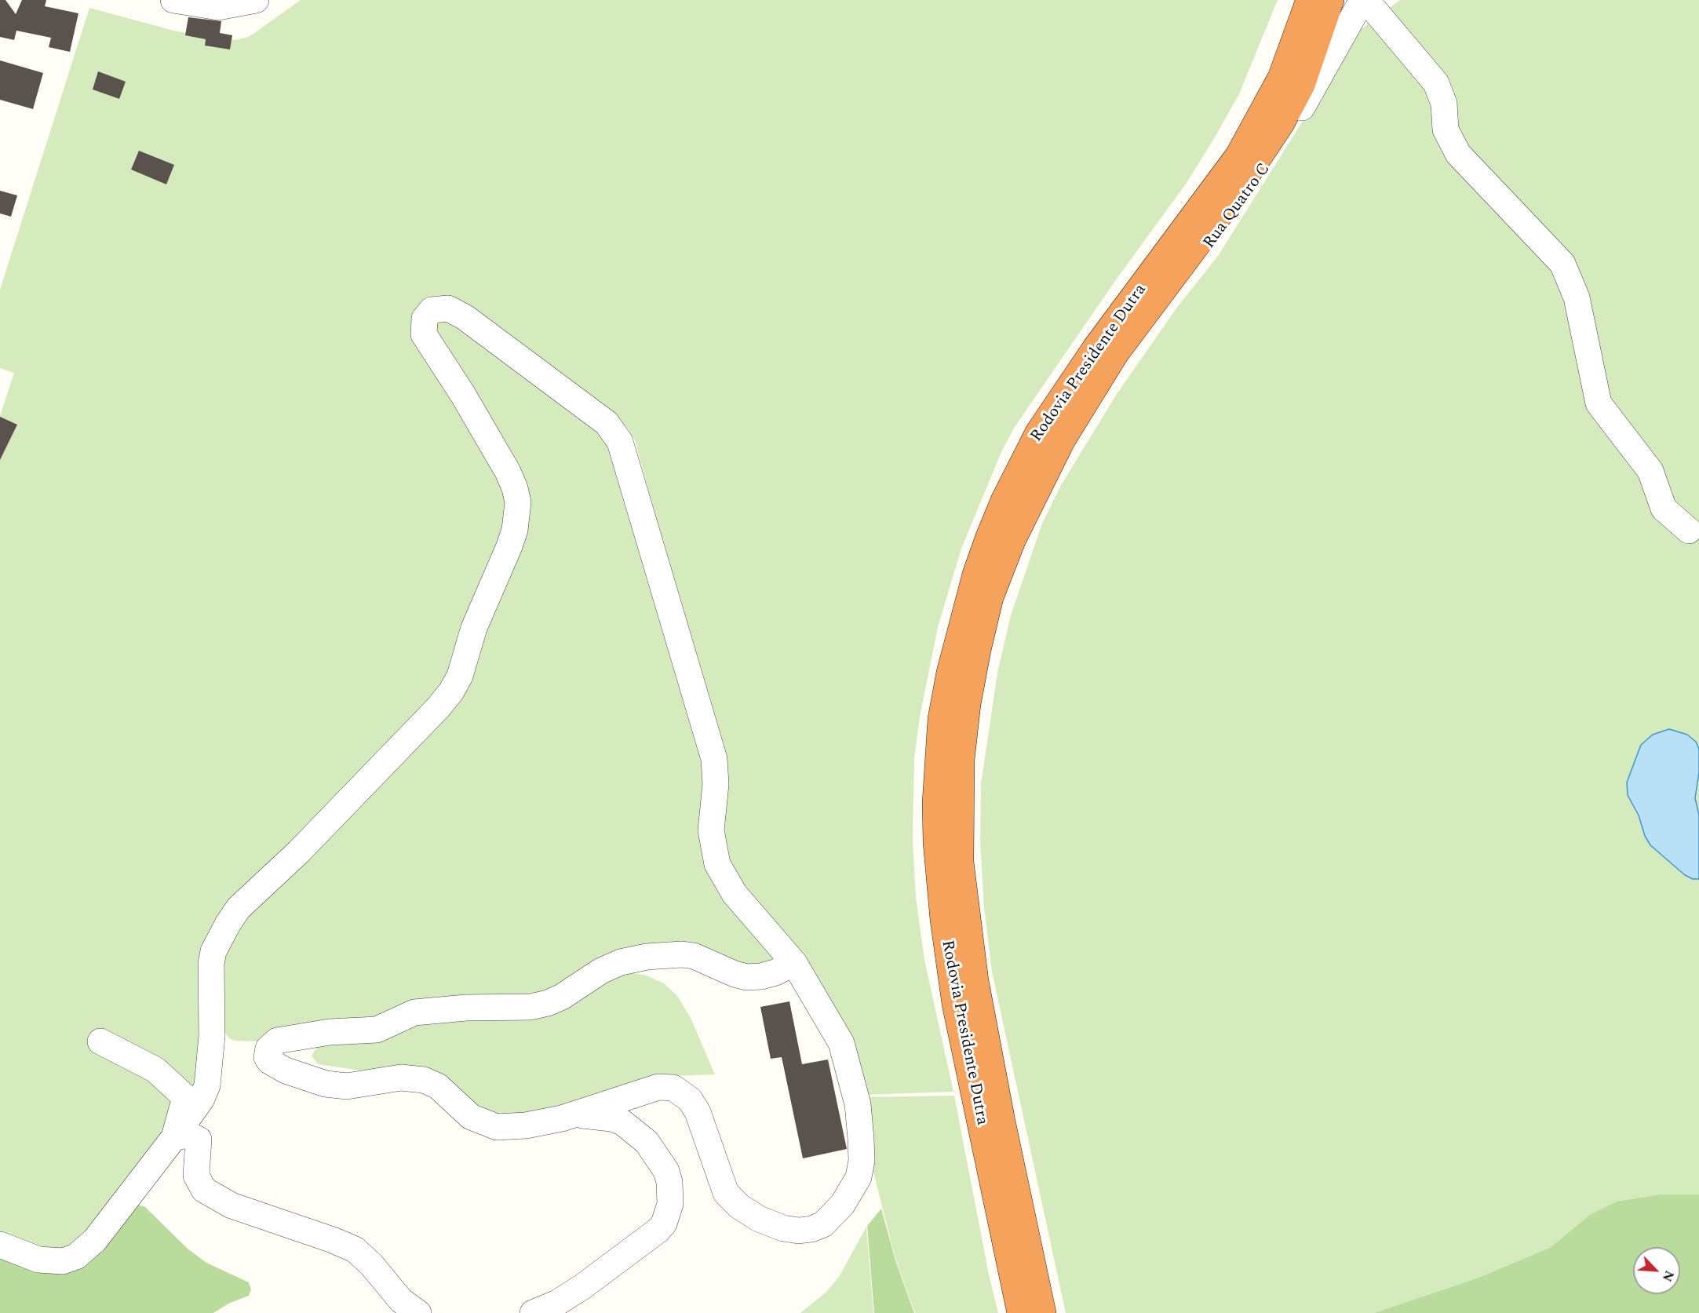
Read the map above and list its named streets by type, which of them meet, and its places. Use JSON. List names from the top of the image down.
{
  "streets": {
    "highway": ["Rodovia Presidente Dutra"],
    "street": ["Rua Quatro C"]
  },
  "crossings": [
    ["Rua Quatro C", "Rodovia Presidente Dutra"]
  ],
  "north": "bottom right"
}
